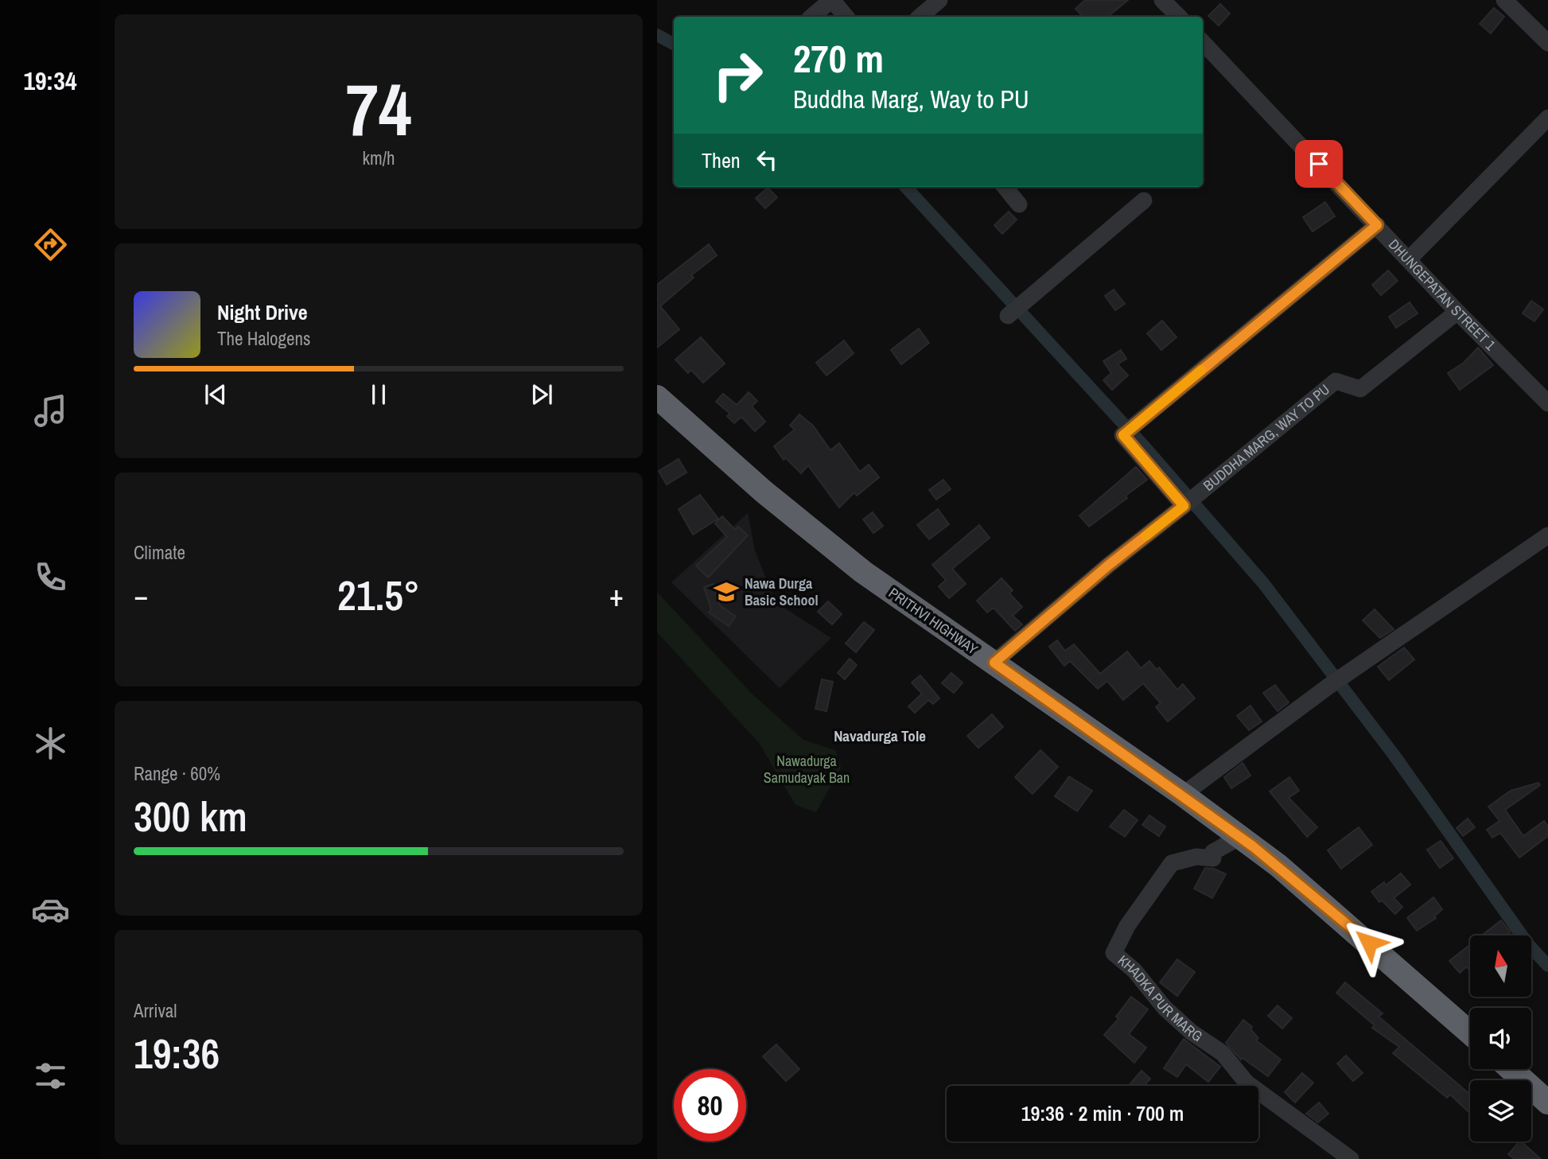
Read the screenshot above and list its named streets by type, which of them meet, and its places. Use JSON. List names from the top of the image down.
{
  "streets": {
    "highway": ["PRITHVI HIGHWAY"],
    "street": ["DHUNGEPATAN STREET 1", "BUDDHA MARG, WAY TO PU", "KHADKA PUR MARG"]
  },
  "crossings": [
    ["DHUNGEPATAN STREET 1", "BUDDHA MARG, WAY TO PU"],
    ["BUDDHA MARG, WAY TO PU", "PRITHVI HIGHWAY"],
    ["PRITHVI HIGHWAY", "KHADKA PUR MARG"]
  ],
  "districts": ["Navadurga Tole"],
  "parks": ["Nawadurga Samudayak Ban"],
  "places": {
    "school or university": ["Nawa Durga Basic School"]
  },
  "north": "top",
  "page": {
    "tabs": "19:34",
    "tile": [
      ["74", "km/h"],
      "Climate",
      ["Range · 60%", "300 km"],
      ["Arrival", "19:36"]
    ],
    "turn": ["270 m", "Buddha Marg, Way to PU"],
    "then": "Then",
    "song": ["Night Drive", "The Halogens"],
    "heat": ["−", "21.5°", "+"],
    "limit": "80",
    "trip": "19:36 · 2 min · 700 m"
  }
}
